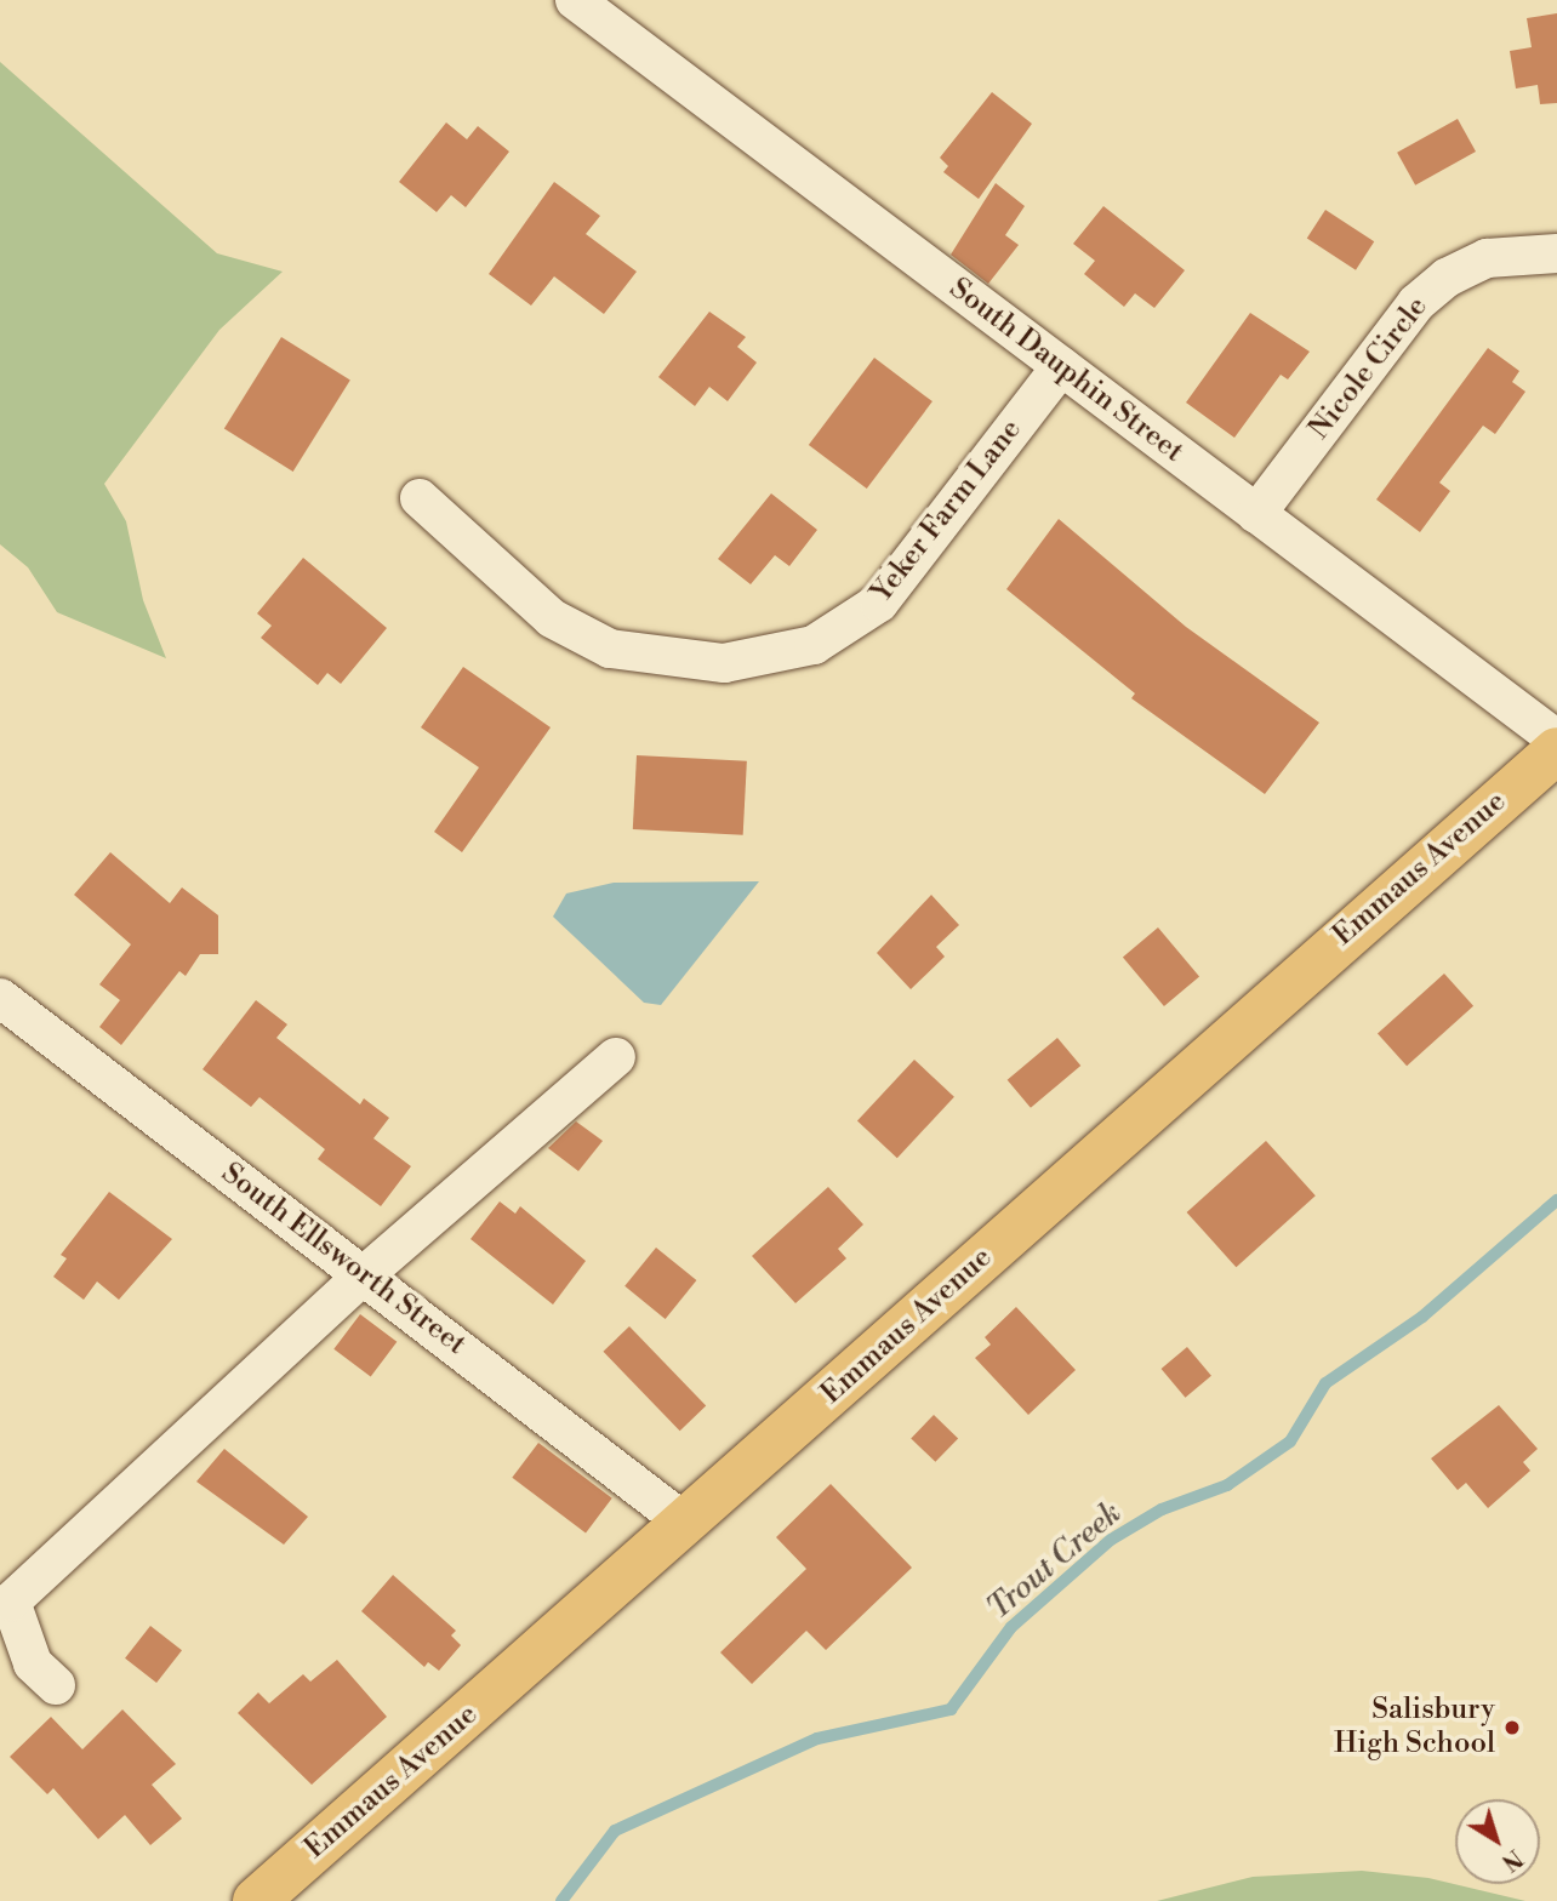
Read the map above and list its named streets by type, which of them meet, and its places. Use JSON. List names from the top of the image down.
{
  "streets": {
    "main road": ["Emmaus Avenue"],
    "street": [
      "Nicole Circle",
      "South Dauphin Street",
      "Yeker Farm Lane",
      "South Ellsworth Street"
    ]
  },
  "crossings": [
    ["Nicole Circle", "South Dauphin Street"],
    ["South Dauphin Street", "Yeker Farm Lane"],
    ["Emmaus Avenue", "South Ellsworth Street"]
  ],
  "water": ["Trout Creek"],
  "places": ["Salisbury High School"],
  "north": "bottom right"
}
